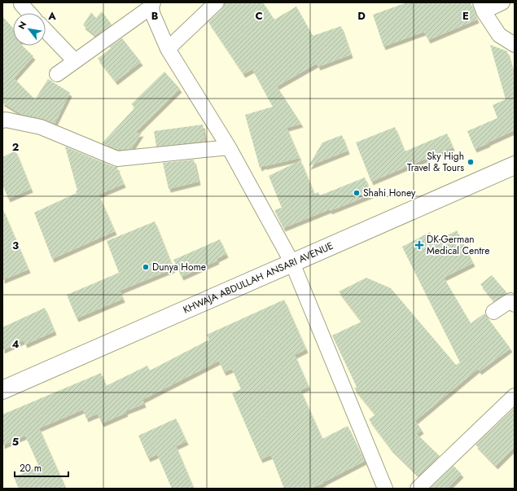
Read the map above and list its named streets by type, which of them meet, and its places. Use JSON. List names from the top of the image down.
{
  "streets": {
    "main road": ["KHWAJA ABDULLAH ANSARI AVENUE"]
  },
  "places": {
    "other": ["Sky High Travel & Tours", "Shahi Honey", "Dunya Home"],
    "health": ["DK-German Medical Centre"]
  },
  "scale_bar": "20 m",
  "north": "top left",
  "grid": {
    "columns": [
      "A",
      "B",
      "C",
      "D",
      "E"
    ],
    "rows": [
      "2",
      "3",
      "4",
      "5"
    ]
  }
}
